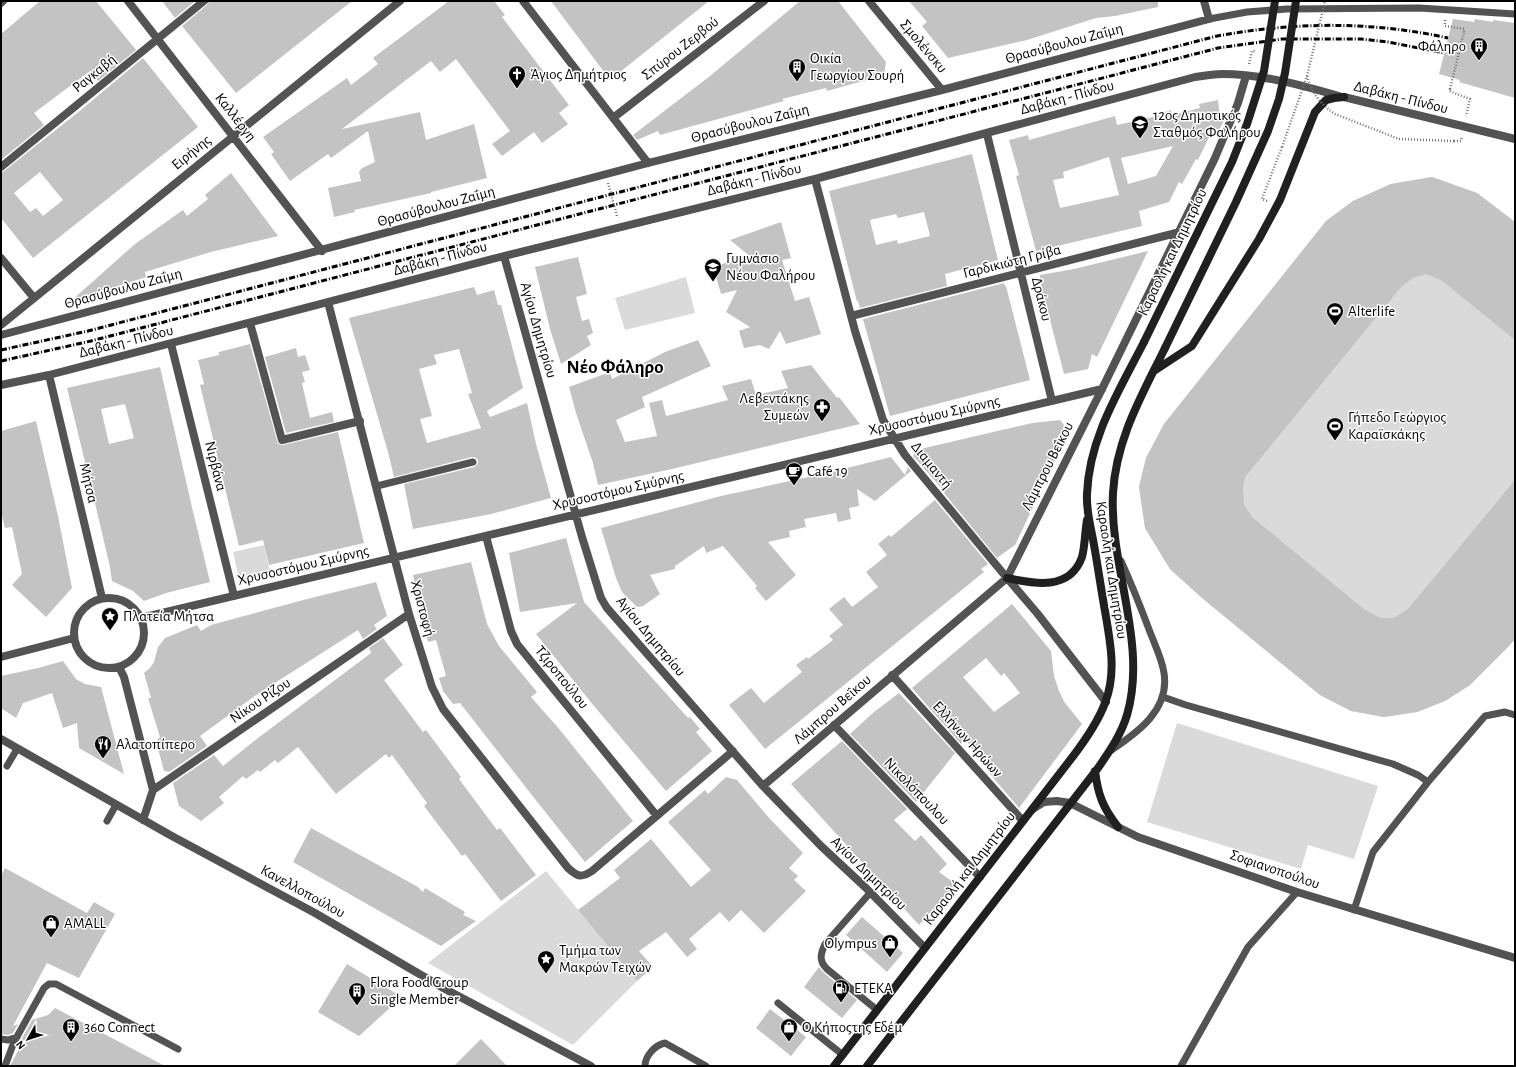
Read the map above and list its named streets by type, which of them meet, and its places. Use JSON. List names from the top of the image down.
{
  "streets": {
    "main road": ["Καραολή και Δημητρίου"],
    "street": [
      "Θρασύβουλου Ζαΐμη",
      "Σμολένσκυ",
      "Σπύρου Ζερβού",
      "Ραγκαβή",
      "Δαβάκη - Πίνδου",
      "Καλλέργη",
      "Ειρήνης",
      "Γαρδικιώτη Γρίβα",
      "Δράκου",
      "Αγίου Δημητρίου",
      "Χρυσοστόμου Σμύρνης",
      "Διαμαντή",
      "Νιρβάνα",
      "Λάμπρου Βεΐκου",
      "Μήτσα",
      "Χριστοφή",
      "Τζιροπούλου",
      "Νίκου Ρίζου",
      "Ελλήνων Ηρώων",
      "Νικολόπουλου",
      "Σοφιανοπούλου",
      "Κανελλοπούλου"
    ]
  },
  "crossings": [
    ["Θρασύβουλου Ζαΐμη", "Σμολένσκυ"],
    ["Θρασύβουλου Ζαΐμη", "Καλλέργη"],
    ["Ραγκαβή", "Καλλέργη"],
    ["Δαβάκη - Πίνδου", "Δράκου"],
    ["Δαβάκη - Πίνδου", "Αγίου Δημητρίου"],
    ["Δαβάκη - Πίνδου", "Διαμαντή"],
    ["Δαβάκη - Πίνδου", "Νιρβάνα"],
    ["Δαβάκη - Πίνδου", "Λάμπρου Βεΐκου"],
    ["Δαβάκη - Πίνδου", "Μήτσα"],
    ["Δαβάκη - Πίνδου", "Χριστοφή"],
    ["Καλλέργη", "Ειρήνης"],
    ["Καραολή και Δημητρίου", "Αγίου Δημητρίου"],
    ["Καραολή και Δημητρίου", "Διαμαντή"],
    ["Καραολή και Δημητρίου", "Ελλήνων Ηρώων"],
    ["Καραολή και Δημητρίου", "Νικολόπουλου"],
    ["Καραολή και Δημητρίου", "Σοφιανοπούλου"],
    ["Γαρδικιώτη Γρίβα", "Δράκου"],
    ["Γαρδικιώτη Γρίβα", "Διαμαντή"],
    ["Γαρδικιώτη Γρίβα", "Λάμπρου Βεΐκου"],
    ["Δράκου", "Χρυσοστόμου Σμύρνης"],
    ["Αγίου Δημητρίου", "Χρυσοστόμου Σμύρνης"],
    ["Αγίου Δημητρίου", "Λάμπρου Βεΐκου"],
    ["Χρυσοστόμου Σμύρνης", "Διαμαντή"],
    ["Χρυσοστόμου Σμύρνης", "Νιρβάνα"],
    ["Χρυσοστόμου Σμύρνης", "Λάμπρου Βεΐκου"],
    ["Χρυσοστόμου Σμύρνης", "Μήτσα"],
    ["Χρυσοστόμου Σμύρνης", "Χριστοφή"],
    ["Χρυσοστόμου Σμύρνης", "Τζιροπούλου"],
    ["Διαμαντή", "Λάμπρου Βεΐκου"],
    ["Λάμπρου Βεΐκου", "Ελλήνων Ηρώων"],
    ["Λάμπρου Βεΐκου", "Νικολόπουλου"],
    ["Χριστοφή", "Τζιροπούλου"],
    ["Χριστοφή", "Νίκου Ρίζου"]
  ],
  "districts": ["Νέο Φάληρο"],
  "places": {
    "building": [
      "Φάληρο",
      "Οικία Γεωργίου Σουρή",
      "Flora Food Group Single Member",
      "360 Connect"
    ],
    "church": ["Άγιος Δημήτριος"],
    "school or university": ["12ος Δημοτικός Σταθμός Φαλήρου", "Γυμνάσιο Νέου Φαλήρου"],
    "sports": ["Alterlife", "Γήπεδο Γεώργιος Καραϊσκάκης"],
    "pharmacy": ["Λεβεντάκης Συμεών"],
    "cafe": ["Café 19"],
    "place": ["Πλατεία Μήτσα", "Τμήμα των Μακρών Τειχών"],
    "restaurant": ["Αλατοπίπερο"],
    "shop": ["AMALL", "Olympus", "Ο Κήποςτης Εδέμ"],
    "fuel station": ["ΕΤΕΚΑ"]
  },
  "north": "bottom left"
}
